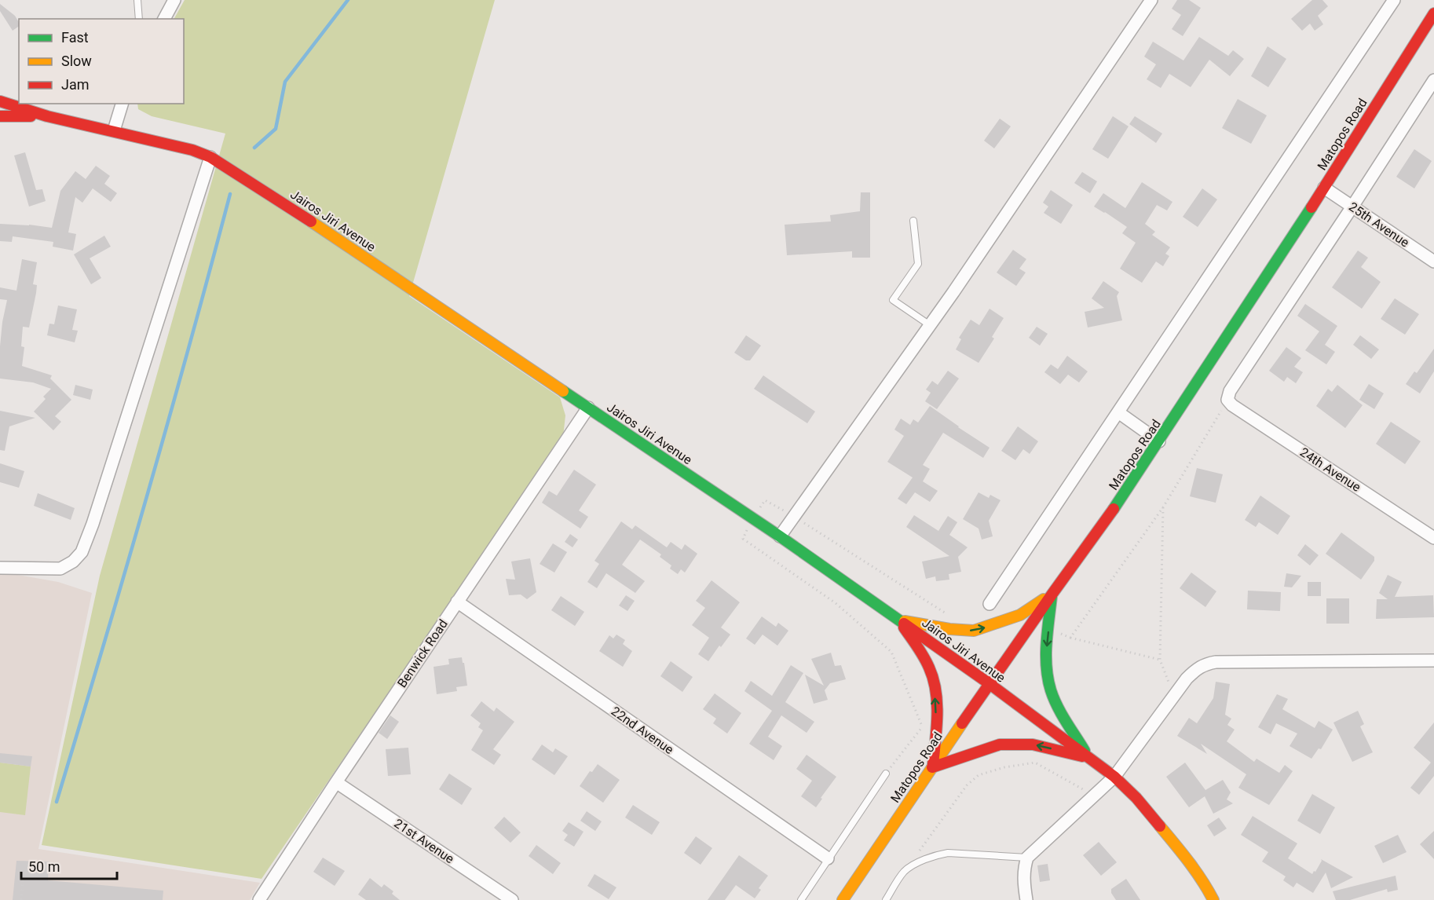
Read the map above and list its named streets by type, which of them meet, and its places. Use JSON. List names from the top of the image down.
{
  "streets": {
    "main road": ["Matopos Road", "Jairos Jiri Avenue"],
    "street": [
      "25th Avenue",
      "24th Avenue",
      "Benwick Road",
      "22nd Avenue",
      "21st Avenue"
    ]
  },
  "crossings": [
    ["Matopos Road", "Jairos Jiri Avenue"],
    ["Matopos Road", "25th Avenue"],
    ["Jairos Jiri Avenue", "Benwick Road"],
    ["Benwick Road", "22nd Avenue"],
    ["Benwick Road", "21st Avenue"]
  ],
  "legend": ["Fast", "Slow", "Jam"],
  "scale_bar": "50 m"
}
